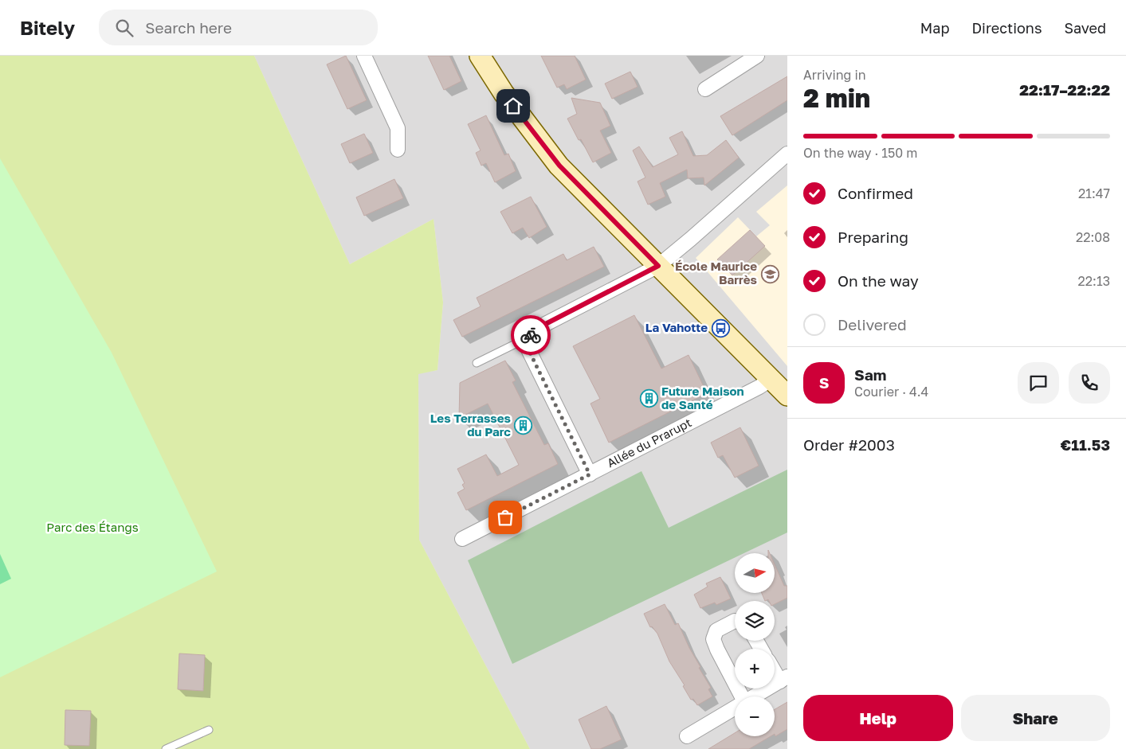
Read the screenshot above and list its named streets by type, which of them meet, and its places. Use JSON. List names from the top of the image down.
{
  "streets": {
    "street": ["Allée du Prarupt"]
  },
  "parks": ["Parc des Étangs"],
  "places": {
    "school or university": ["École Maurice Barrès"],
    "bus stop": ["La Vahotte"],
    "building": ["Future Maison de Santé", "Les Terrasses du Parc"]
  },
  "north": "right",
  "page": {
    "header": "Bitely",
    "search": "Search here",
    "nav": ["Map", "Directions", "Saved"],
    "heading": ["2 min", "Arriving in", "22:17–22:22"],
    "panel": [
      "Sam",
      "Courier · 4.4",
      "Order #2003",
      "€11.53"
    ],
    "bar": "On the way · 150 m",
    "list": [
      ["Confirmed", "21:47"],
      ["Preparing", "22:08"],
      ["On the way", "22:13"],
      "Delivered"
    ],
    "round": "S",
    "map_buttons": ["+", "−"],
    "buttons": ["Help", "Share"]
  }
}
